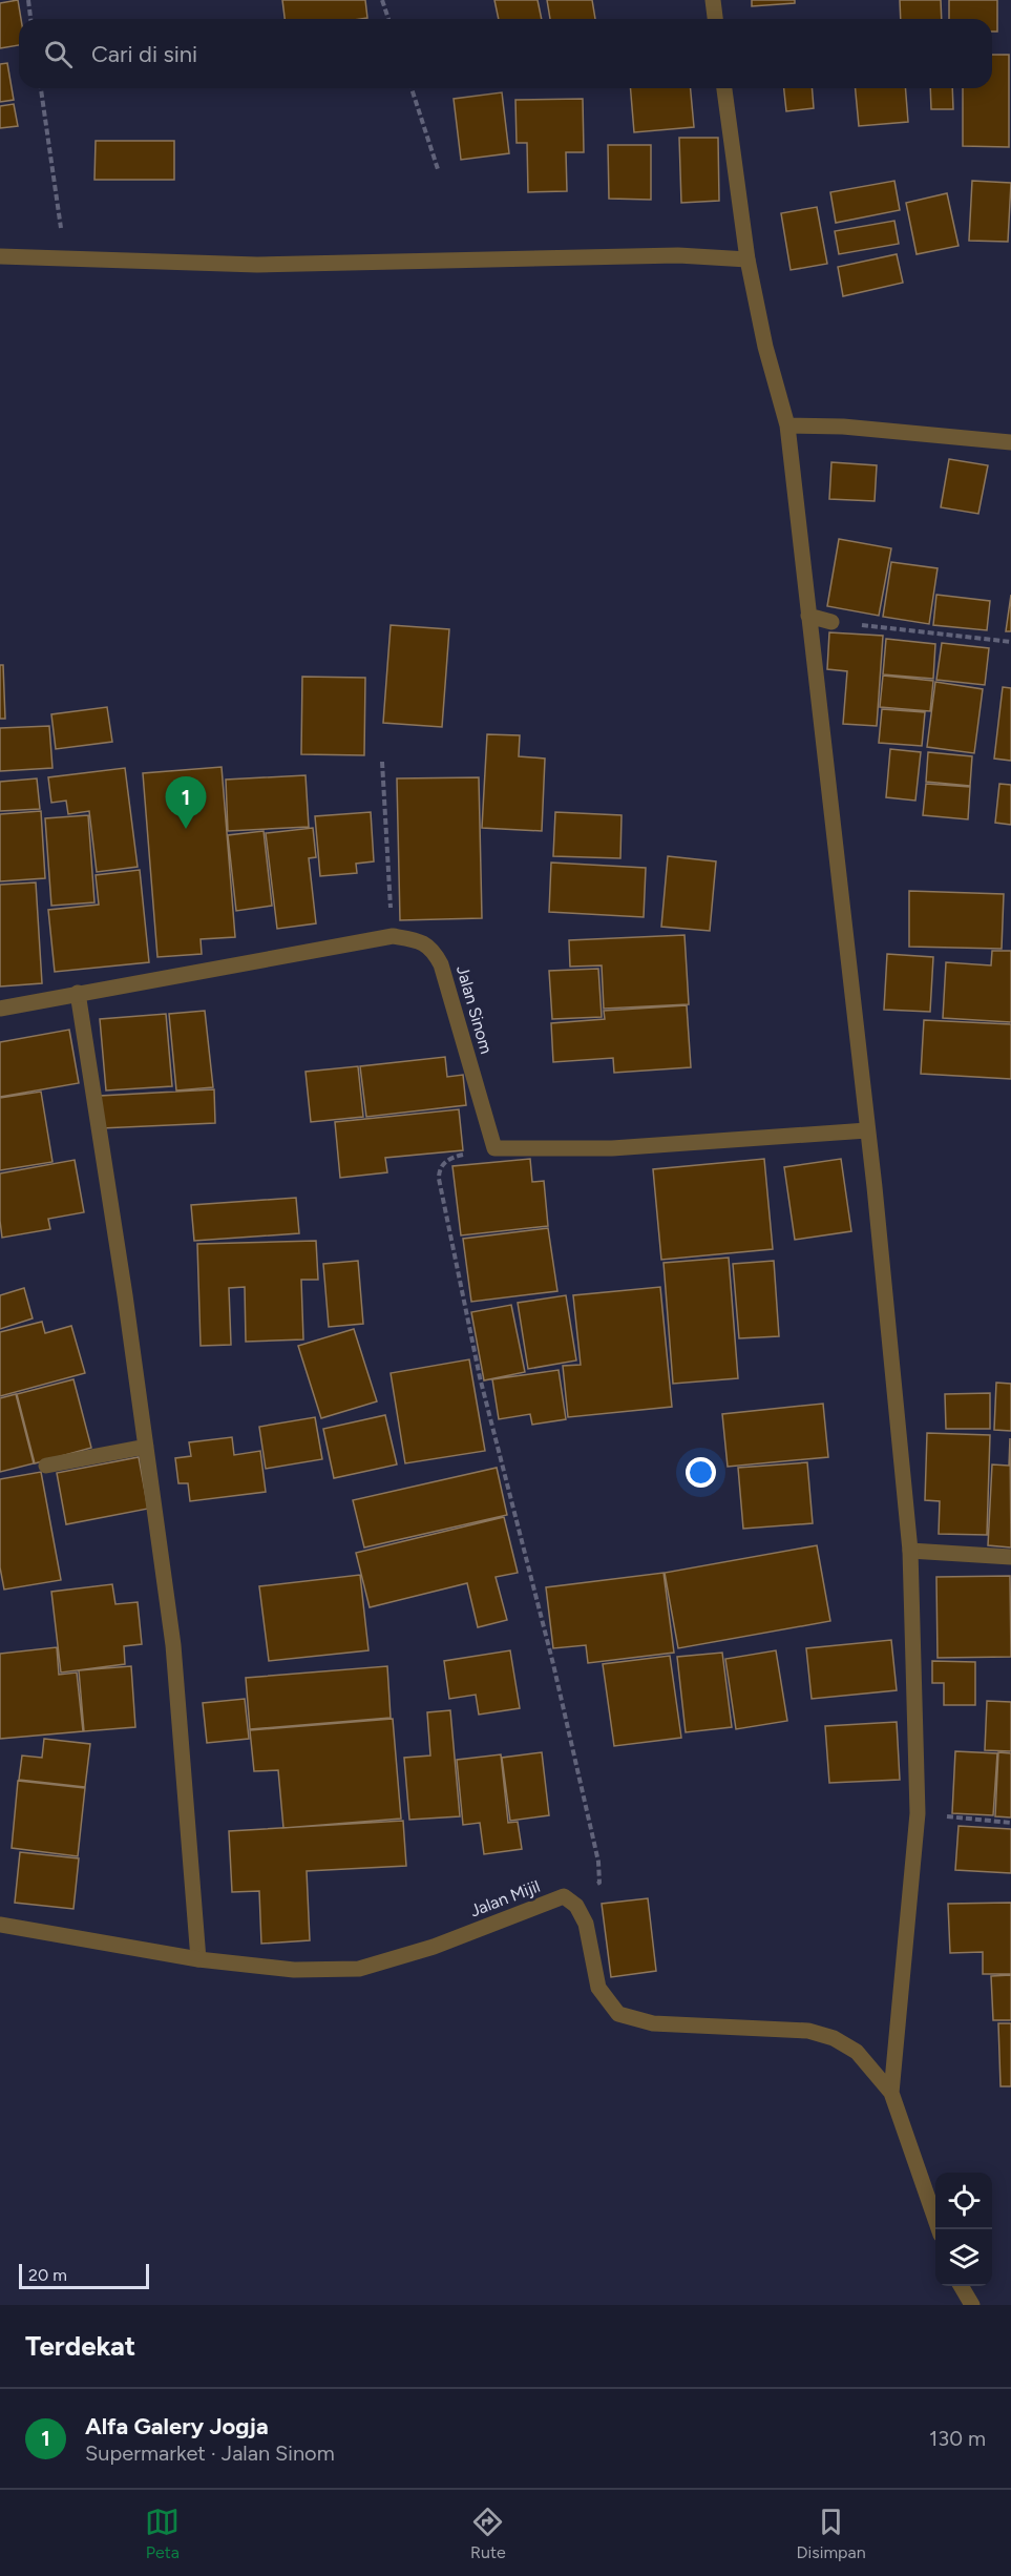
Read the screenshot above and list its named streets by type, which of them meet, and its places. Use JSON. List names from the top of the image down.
{
  "streets": {
    "street": ["Jalan Sinom", "Jalan Mijil"]
  },
  "scale_bar": "20 m",
  "page": {
    "search": "Cari di sini",
    "pins": "1",
    "scale": "20 m",
    "heading": "Terdekat",
    "list": [
      {
        "mark": "1",
        "name": "Alfa Galery Jogja",
        "note": "Supermarket · Jalan Sinom",
        "value": "130 m"
      }
    ],
    "nav": ["Peta", "Rute", "Disimpan"]
  }
}
